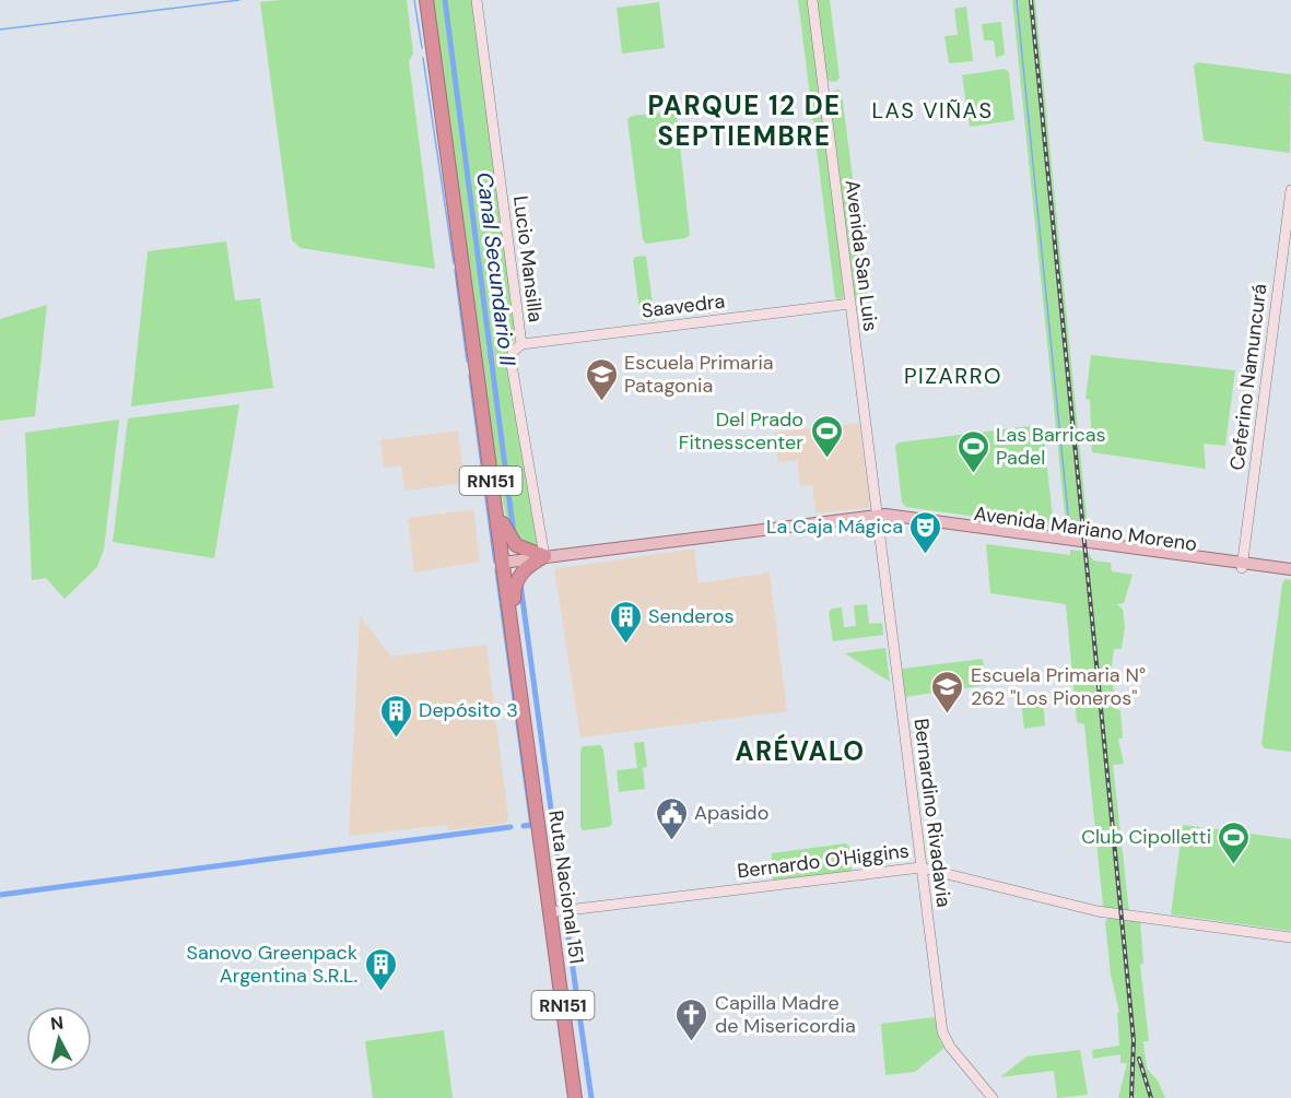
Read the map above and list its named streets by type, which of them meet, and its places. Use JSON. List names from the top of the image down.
{
  "streets": {
    "highway": ["RN151", "Ruta Nacional 151"],
    "main road": [
      "Avenida San Luis",
      "Lucio Mansilla",
      "Saavedra",
      "Ceferino Namuncurá",
      "Avenida Mariano Moreno",
      "Bernardino Rivadavia",
      "Bernardo O'Higgins"
    ]
  },
  "crossings": [
    ["Avenida San Luis", "Saavedra"],
    ["Avenida San Luis", "Avenida Mariano Moreno"],
    ["Avenida San Luis", "Bernardino Rivadavia"],
    ["Lucio Mansilla", "Saavedra"],
    ["Lucio Mansilla", "Avenida Mariano Moreno"],
    ["Ceferino Namuncurá", "Avenida Mariano Moreno"],
    ["Avenida Mariano Moreno", "Bernardino Rivadavia"],
    ["Avenida Mariano Moreno", "Ruta Nacional 151"],
    ["Bernardino Rivadavia", "Bernardo O'Higgins"],
    ["Bernardo O'Higgins", "Ruta Nacional 151"]
  ],
  "districts": [
    "PARQUE 12 DE SEPTIEMBRE",
    "LAS VIÑAS",
    "PIZARRO",
    "ARÉVALO"
  ],
  "water": ["Canal Secundario II"],
  "places": {
    "school or university": ["Escuela Primaria Patagonia", "Escuela Primaria N° 262 \"Los Pioneros\""],
    "sports": ["Del Prado Fitnesscenter", "Las Barricas Padel", "Club Cipolletti"],
    "theatre": ["La Caja Mágica"],
    "building": ["Senderos", "Depósito 3", "Sanovo Greenpack Argentina S.R.L."],
    "public building": ["Apasido"],
    "church": ["Capilla Madre de Misericordia"]
  },
  "north": "top"
}
